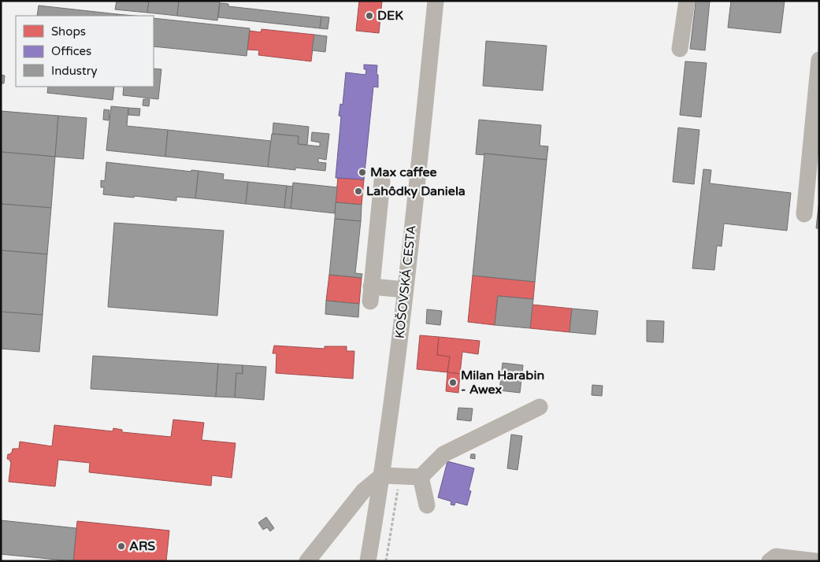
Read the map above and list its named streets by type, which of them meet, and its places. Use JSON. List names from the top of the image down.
{
  "streets": {
    "street": ["KOŠOVSKÁ CESTA"]
  },
  "places": [
    "DEK",
    "Max caffee",
    "Lahôdky Daniela",
    "Milan Harabin - Awex",
    "ARS"
  ],
  "legend": ["Shops", "Offices", "Industry"]
}
